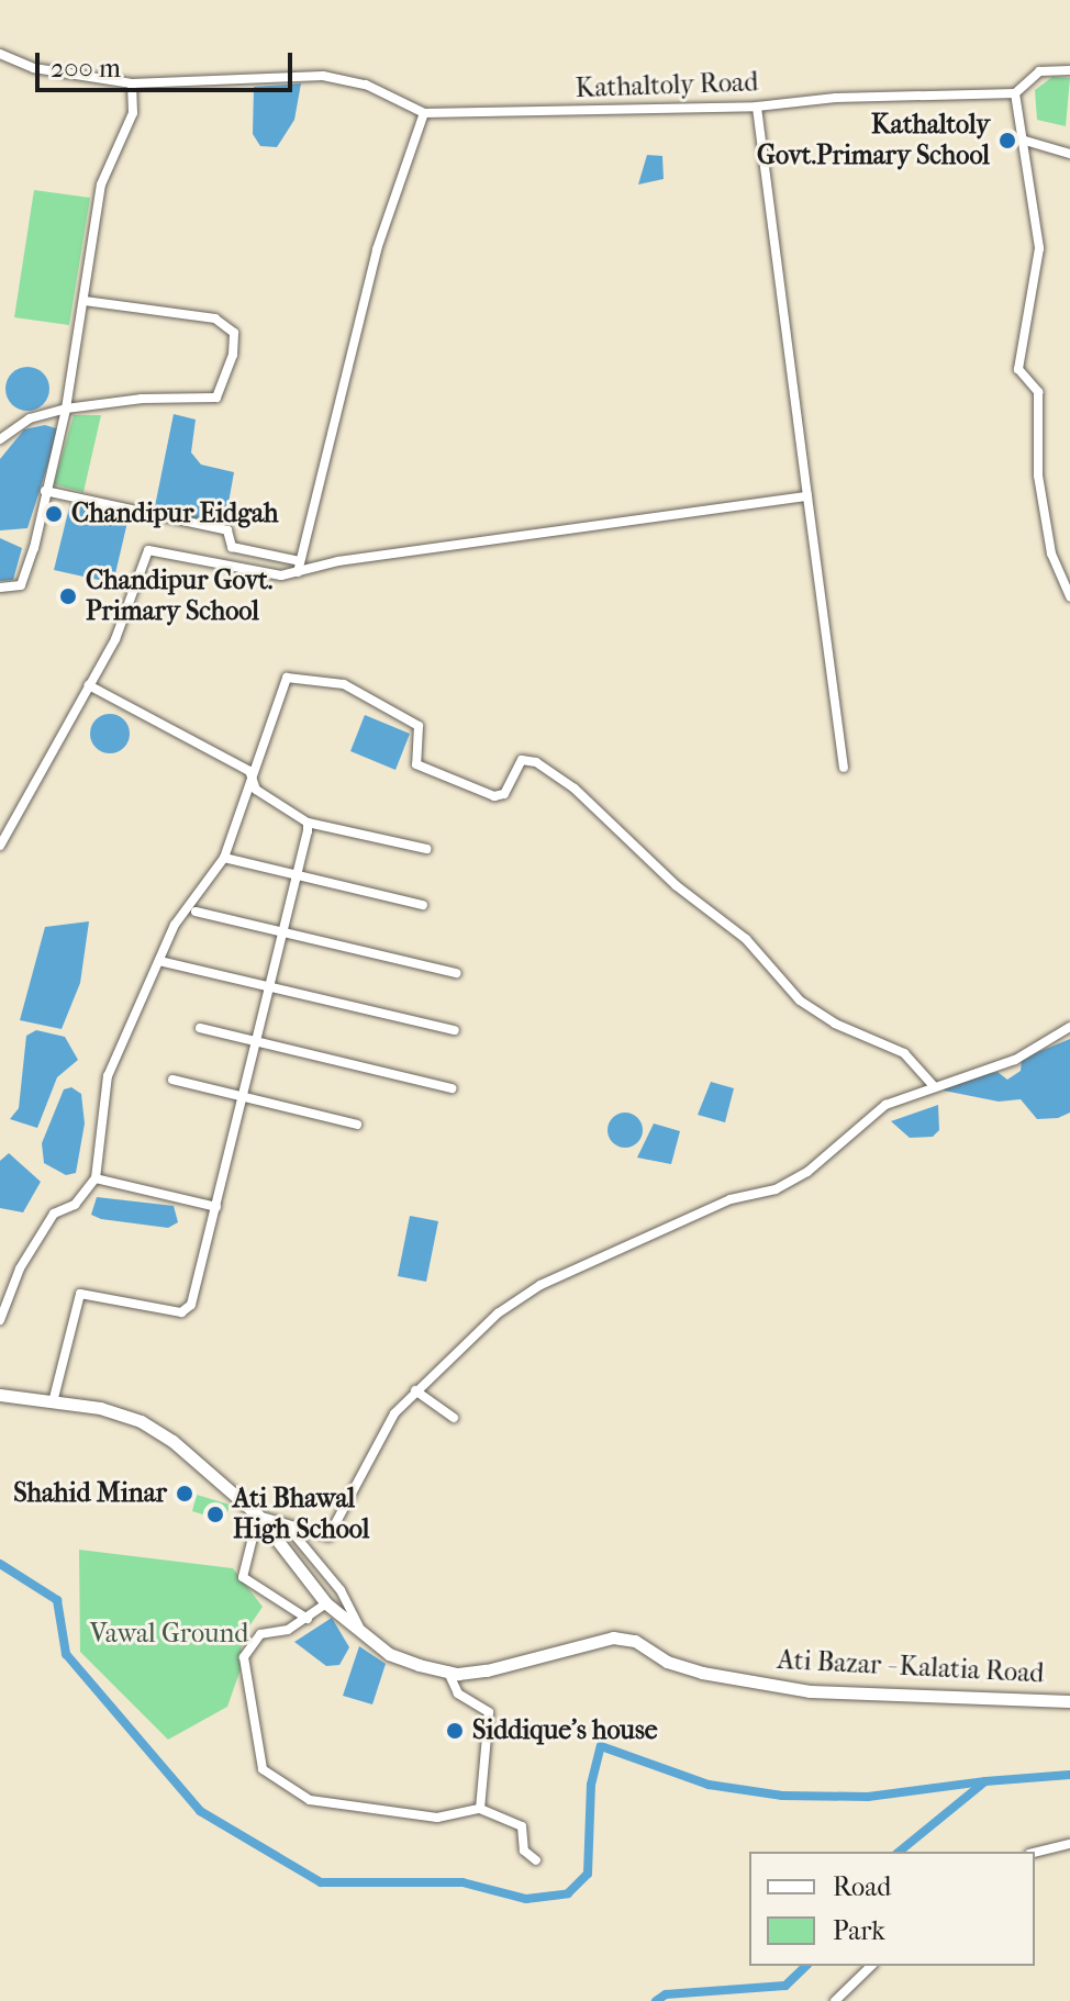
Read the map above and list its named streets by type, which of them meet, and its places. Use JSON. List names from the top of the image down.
{
  "streets": {
    "main road": ["Ati Bazar - Kalatia Road"],
    "street": ["Kathaltoly Road"]
  },
  "parks": ["Vawal Ground"],
  "places": [
    "Kathaltoly Govt.Primary School",
    "Chandipur Eidgah",
    "Chandipur Govt. Primary School",
    "Shahid Minar",
    "Ati Bhawal High School",
    "Siddique's house"
  ],
  "legend": ["Road", "Park"],
  "scale_bar": "200 m"
}
